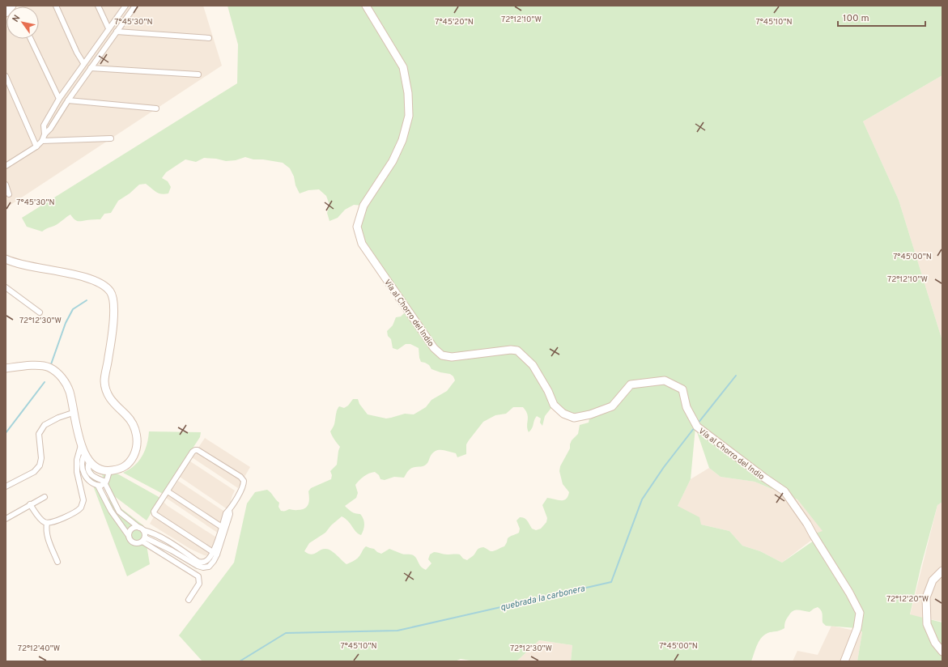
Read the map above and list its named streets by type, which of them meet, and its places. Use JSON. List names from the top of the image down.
{
  "streets": {
    "street": ["Vía al Chorro del Indio"]
  },
  "water": ["quebrada la carbonera"],
  "scale_bar": "100 m",
  "north": "top left",
  "coordinates": [
    "72°12'10\"W",
    "7°45'30\"N",
    "7°45'20\"N",
    "7°45'10\"N",
    "7°45'00\"N",
    "72°12'30\"W",
    "72°12'20\"W",
    "72°12'40\"W"
  ]
}
